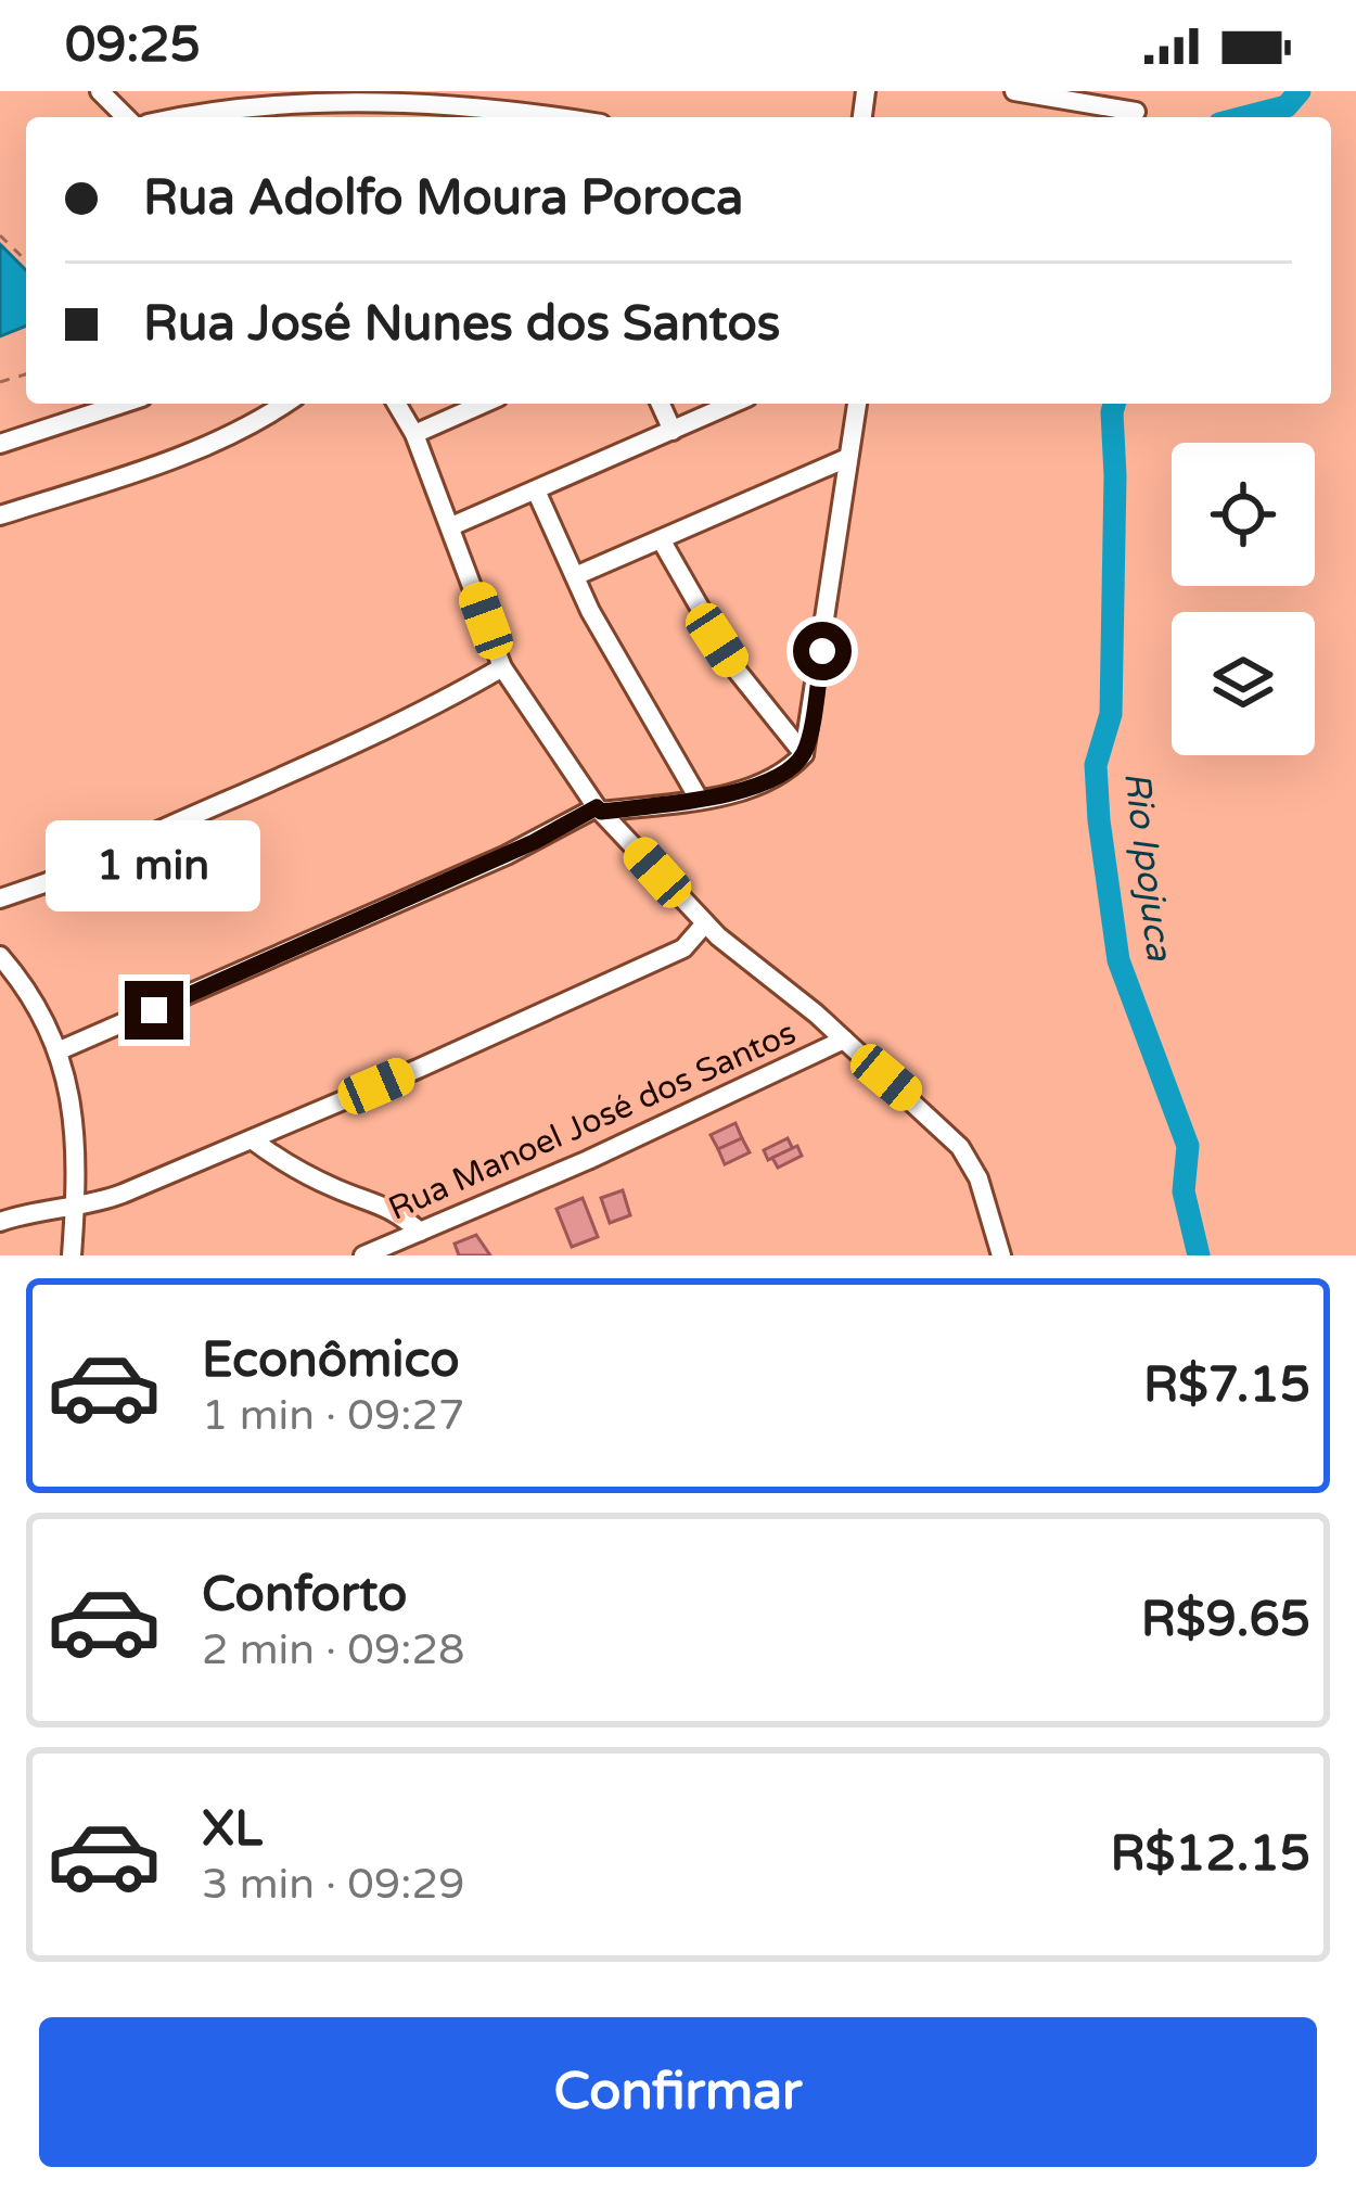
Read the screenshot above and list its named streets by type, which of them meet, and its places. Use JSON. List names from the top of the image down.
{
  "streets": {
    "street": ["Rua Manoel José dos Santos"]
  },
  "water": ["Rio Ipojuca"],
  "page": {
    "status": "09:25",
    "banner": ["Rua Adolfo Moura Poroca", "Rua José Nunes dos Santos"],
    "bubble": "1 min",
    "list": [
      {
        "name": "Econômico",
        "note": "1 min · 09:27",
        "value": "R$7.15"
      },
      {
        "name": "Conforto",
        "note": "2 min · 09:28",
        "value": "R$9.65"
      },
      {
        "name": "XL",
        "note": "3 min · 09:29",
        "value": "R$12.15"
      }
    ],
    "buttons": "Confirmar"
  }
}
